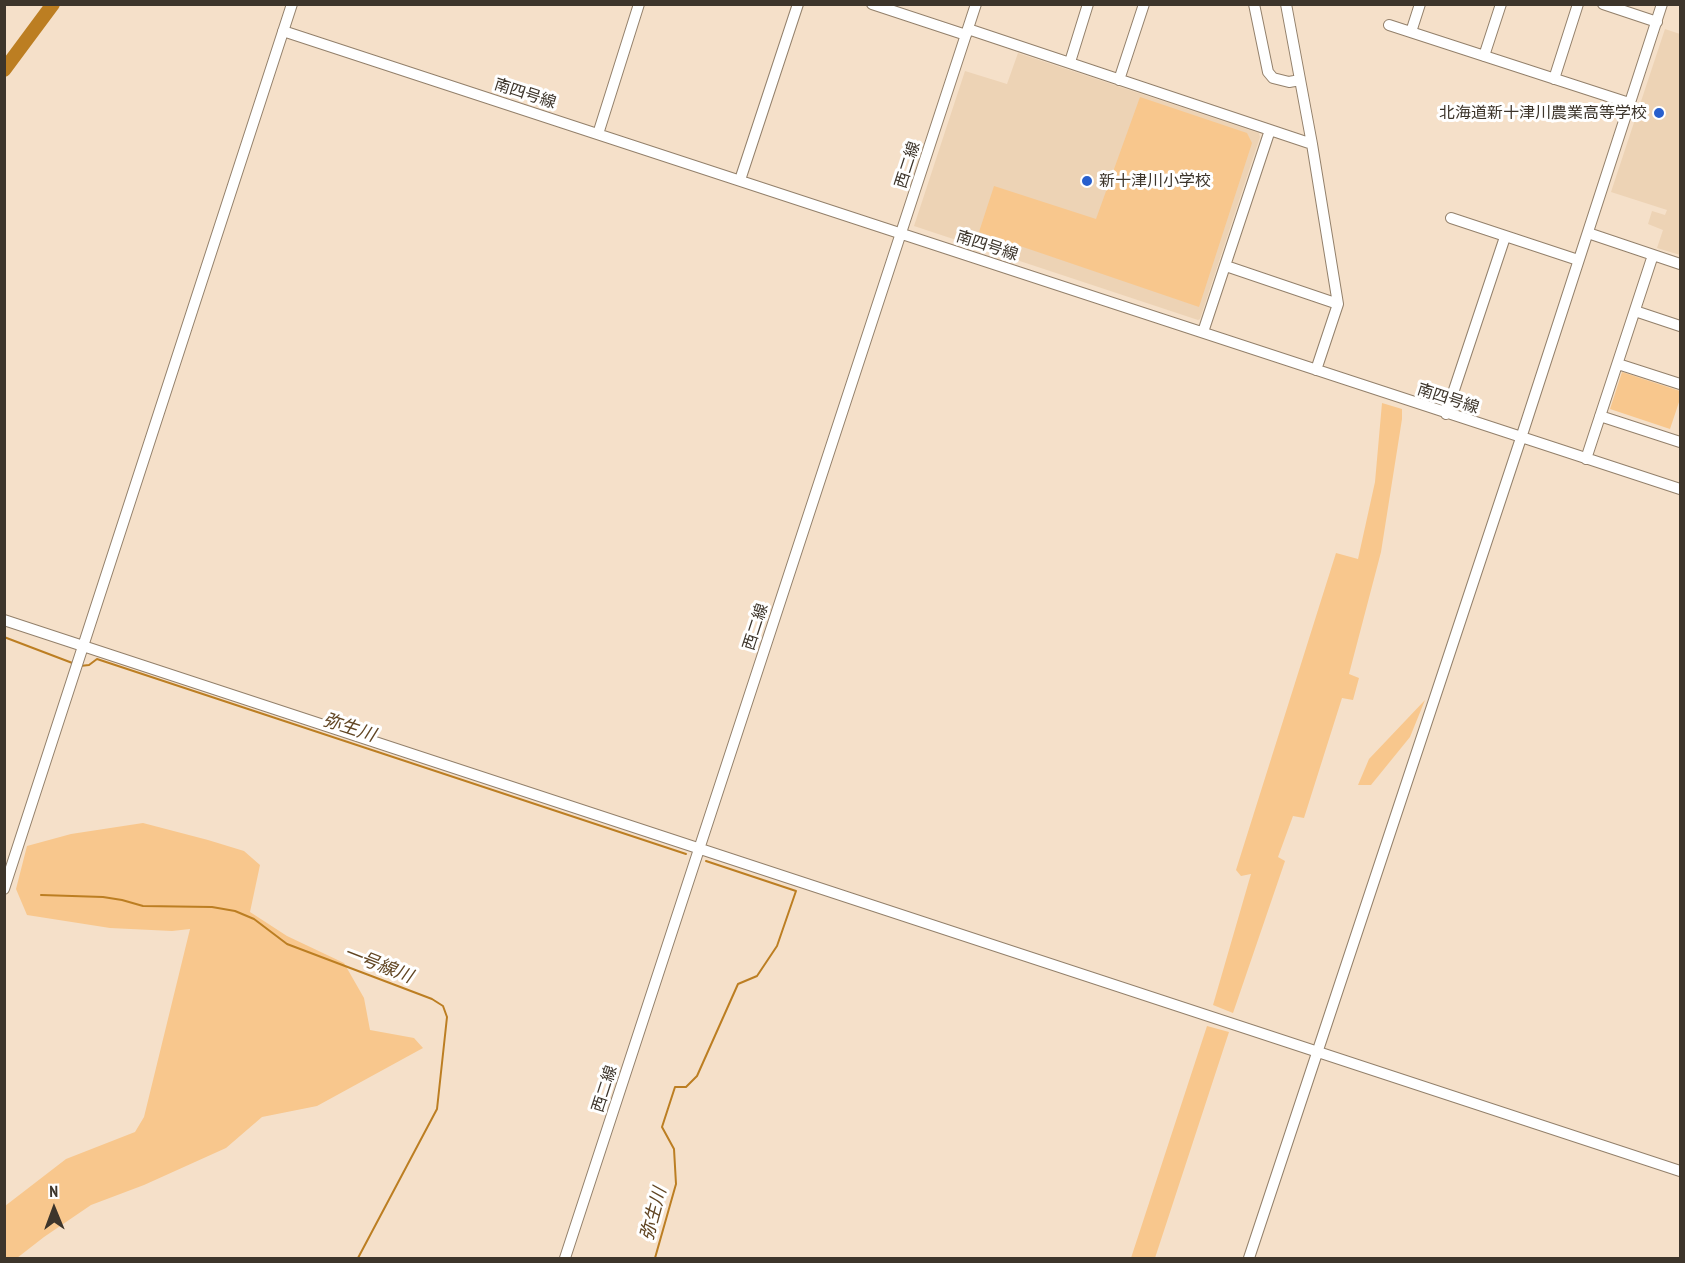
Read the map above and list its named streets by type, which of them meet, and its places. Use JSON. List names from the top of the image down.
{
  "streets": {
    "street": ["南四号線", "西二線"]
  },
  "crossings": [
    ["南四号線", "西二線"]
  ],
  "water": ["弥生川", "一号線川"],
  "places": ["北海道新十津川農業高等学校", "新十津川小学校"],
  "north": "top"
}
